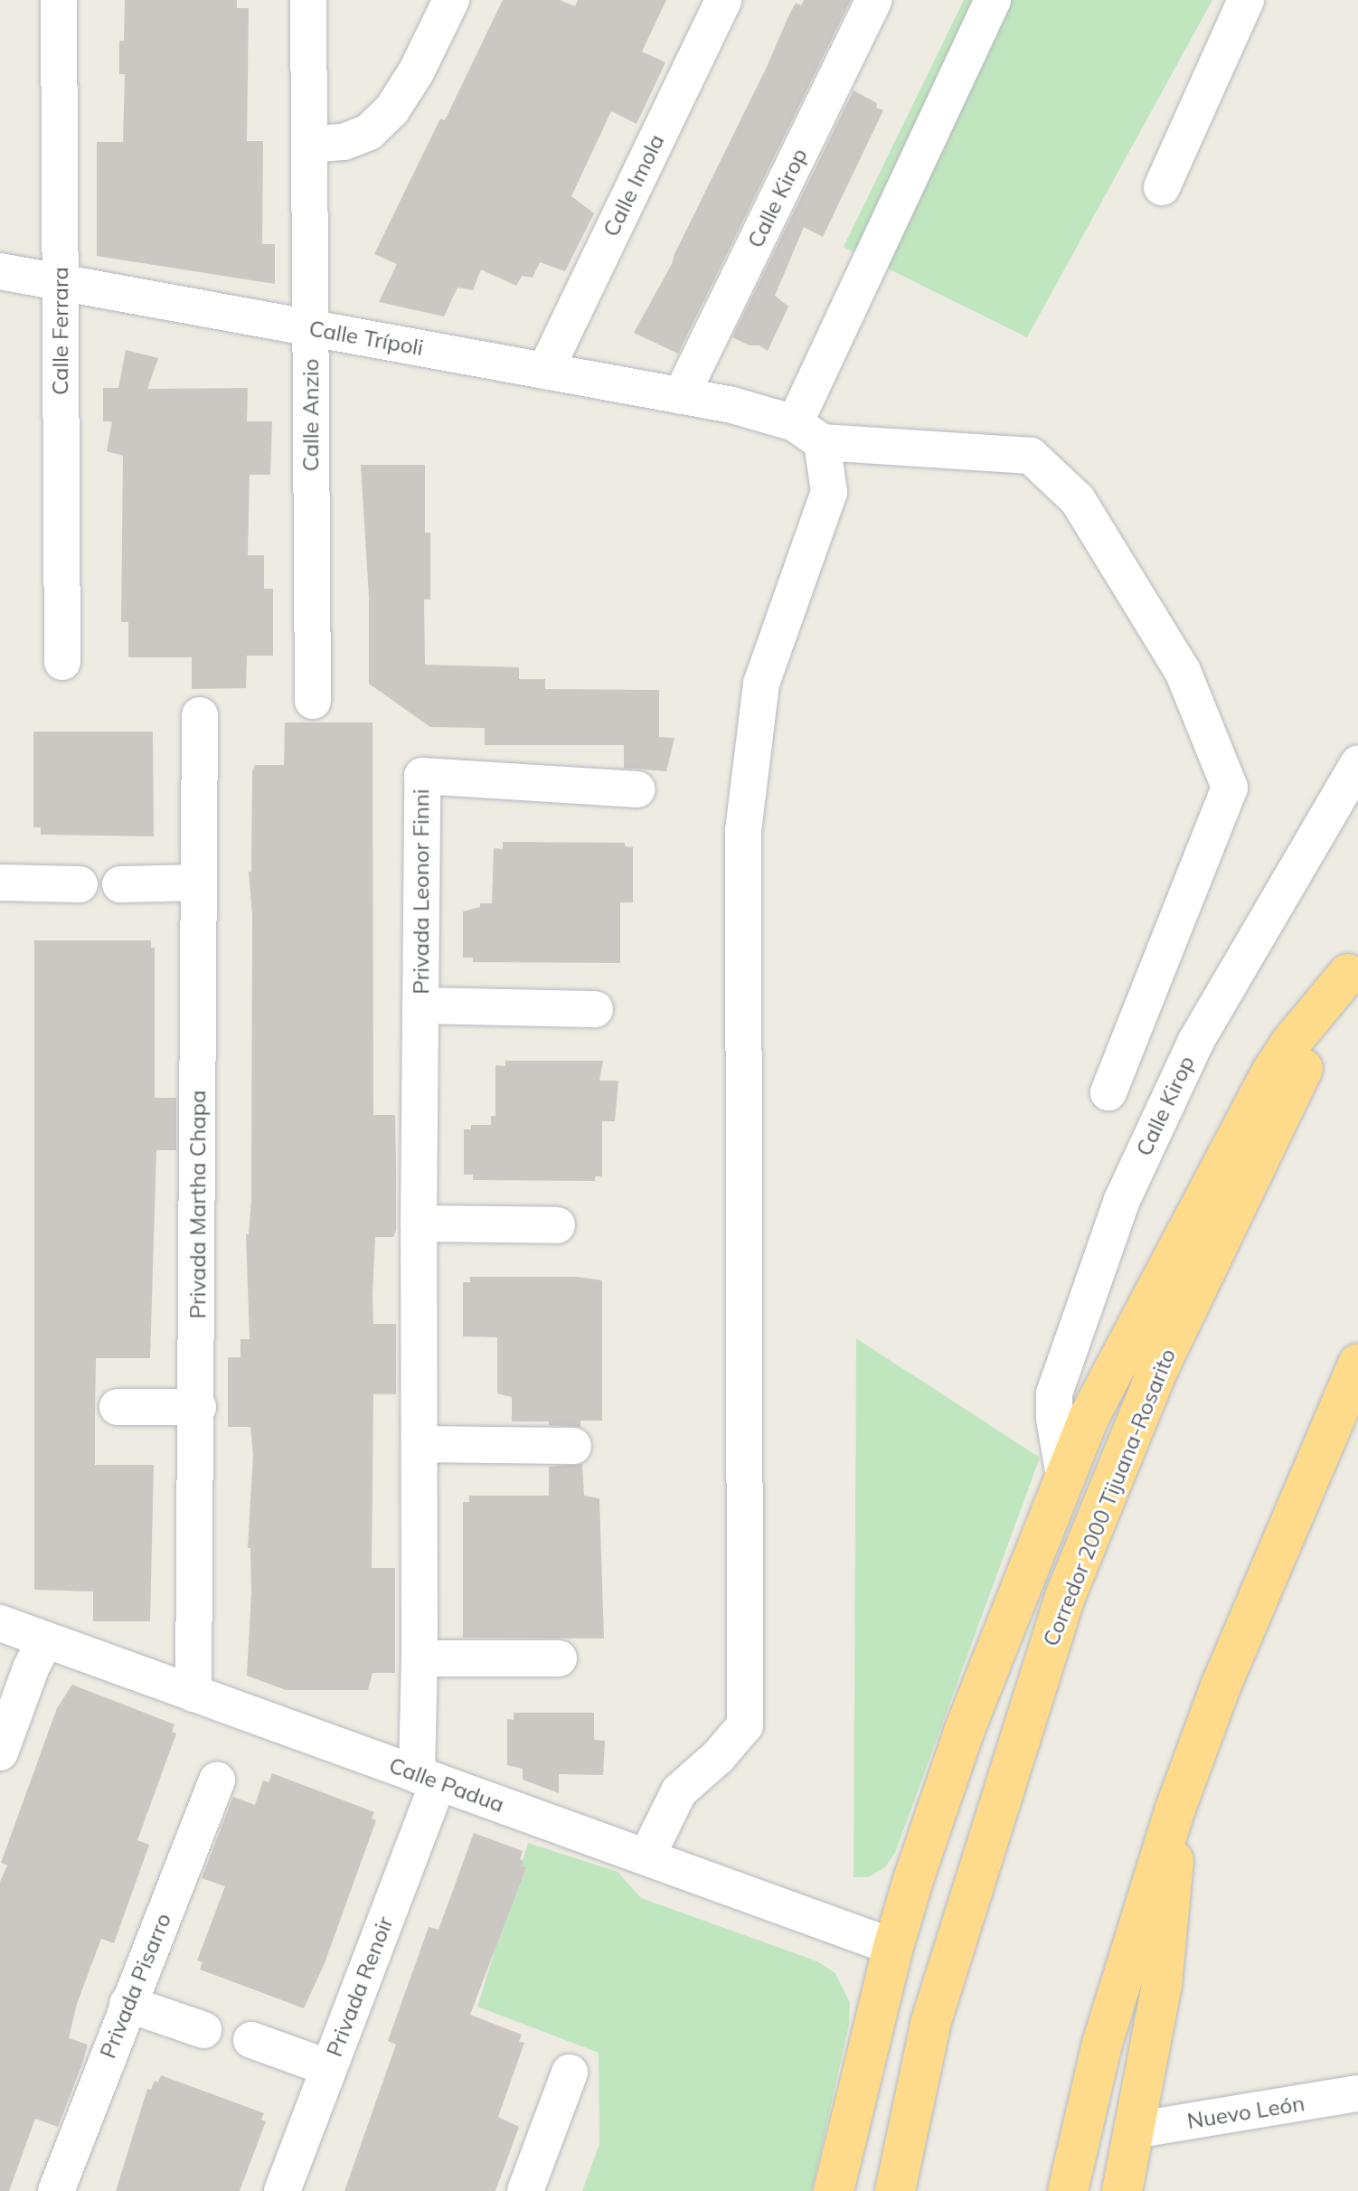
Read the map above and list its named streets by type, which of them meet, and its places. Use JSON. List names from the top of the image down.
{
  "streets": {
    "highway": ["Corredor 2000 Tijuana-Rosarito"],
    "street": [
      "Calle Imola",
      "Calle Kirop",
      "Calle Ferrara",
      "Calle Trípoli",
      "Calle Anzio",
      "Privada Leonor Finni",
      "Privada Martha Chapa",
      "Calle Padua",
      "Privada Pisarro",
      "Privada Renoir",
      "Nuevo León"
    ]
  },
  "crossings": [
    ["Calle Imola", "Calle Trípoli"],
    ["Calle Kirop", "Calle Trípoli"],
    ["Calle Ferrara", "Calle Trípoli"],
    ["Calle Trípoli", "Calle Anzio"],
    ["Privada Leonor Finni", "Calle Padua"],
    ["Privada Leonor Finni", "Privada Renoir"],
    ["Privada Martha Chapa", "Calle Padua"],
    ["Calle Padua", "Privada Renoir"]
  ]
}
